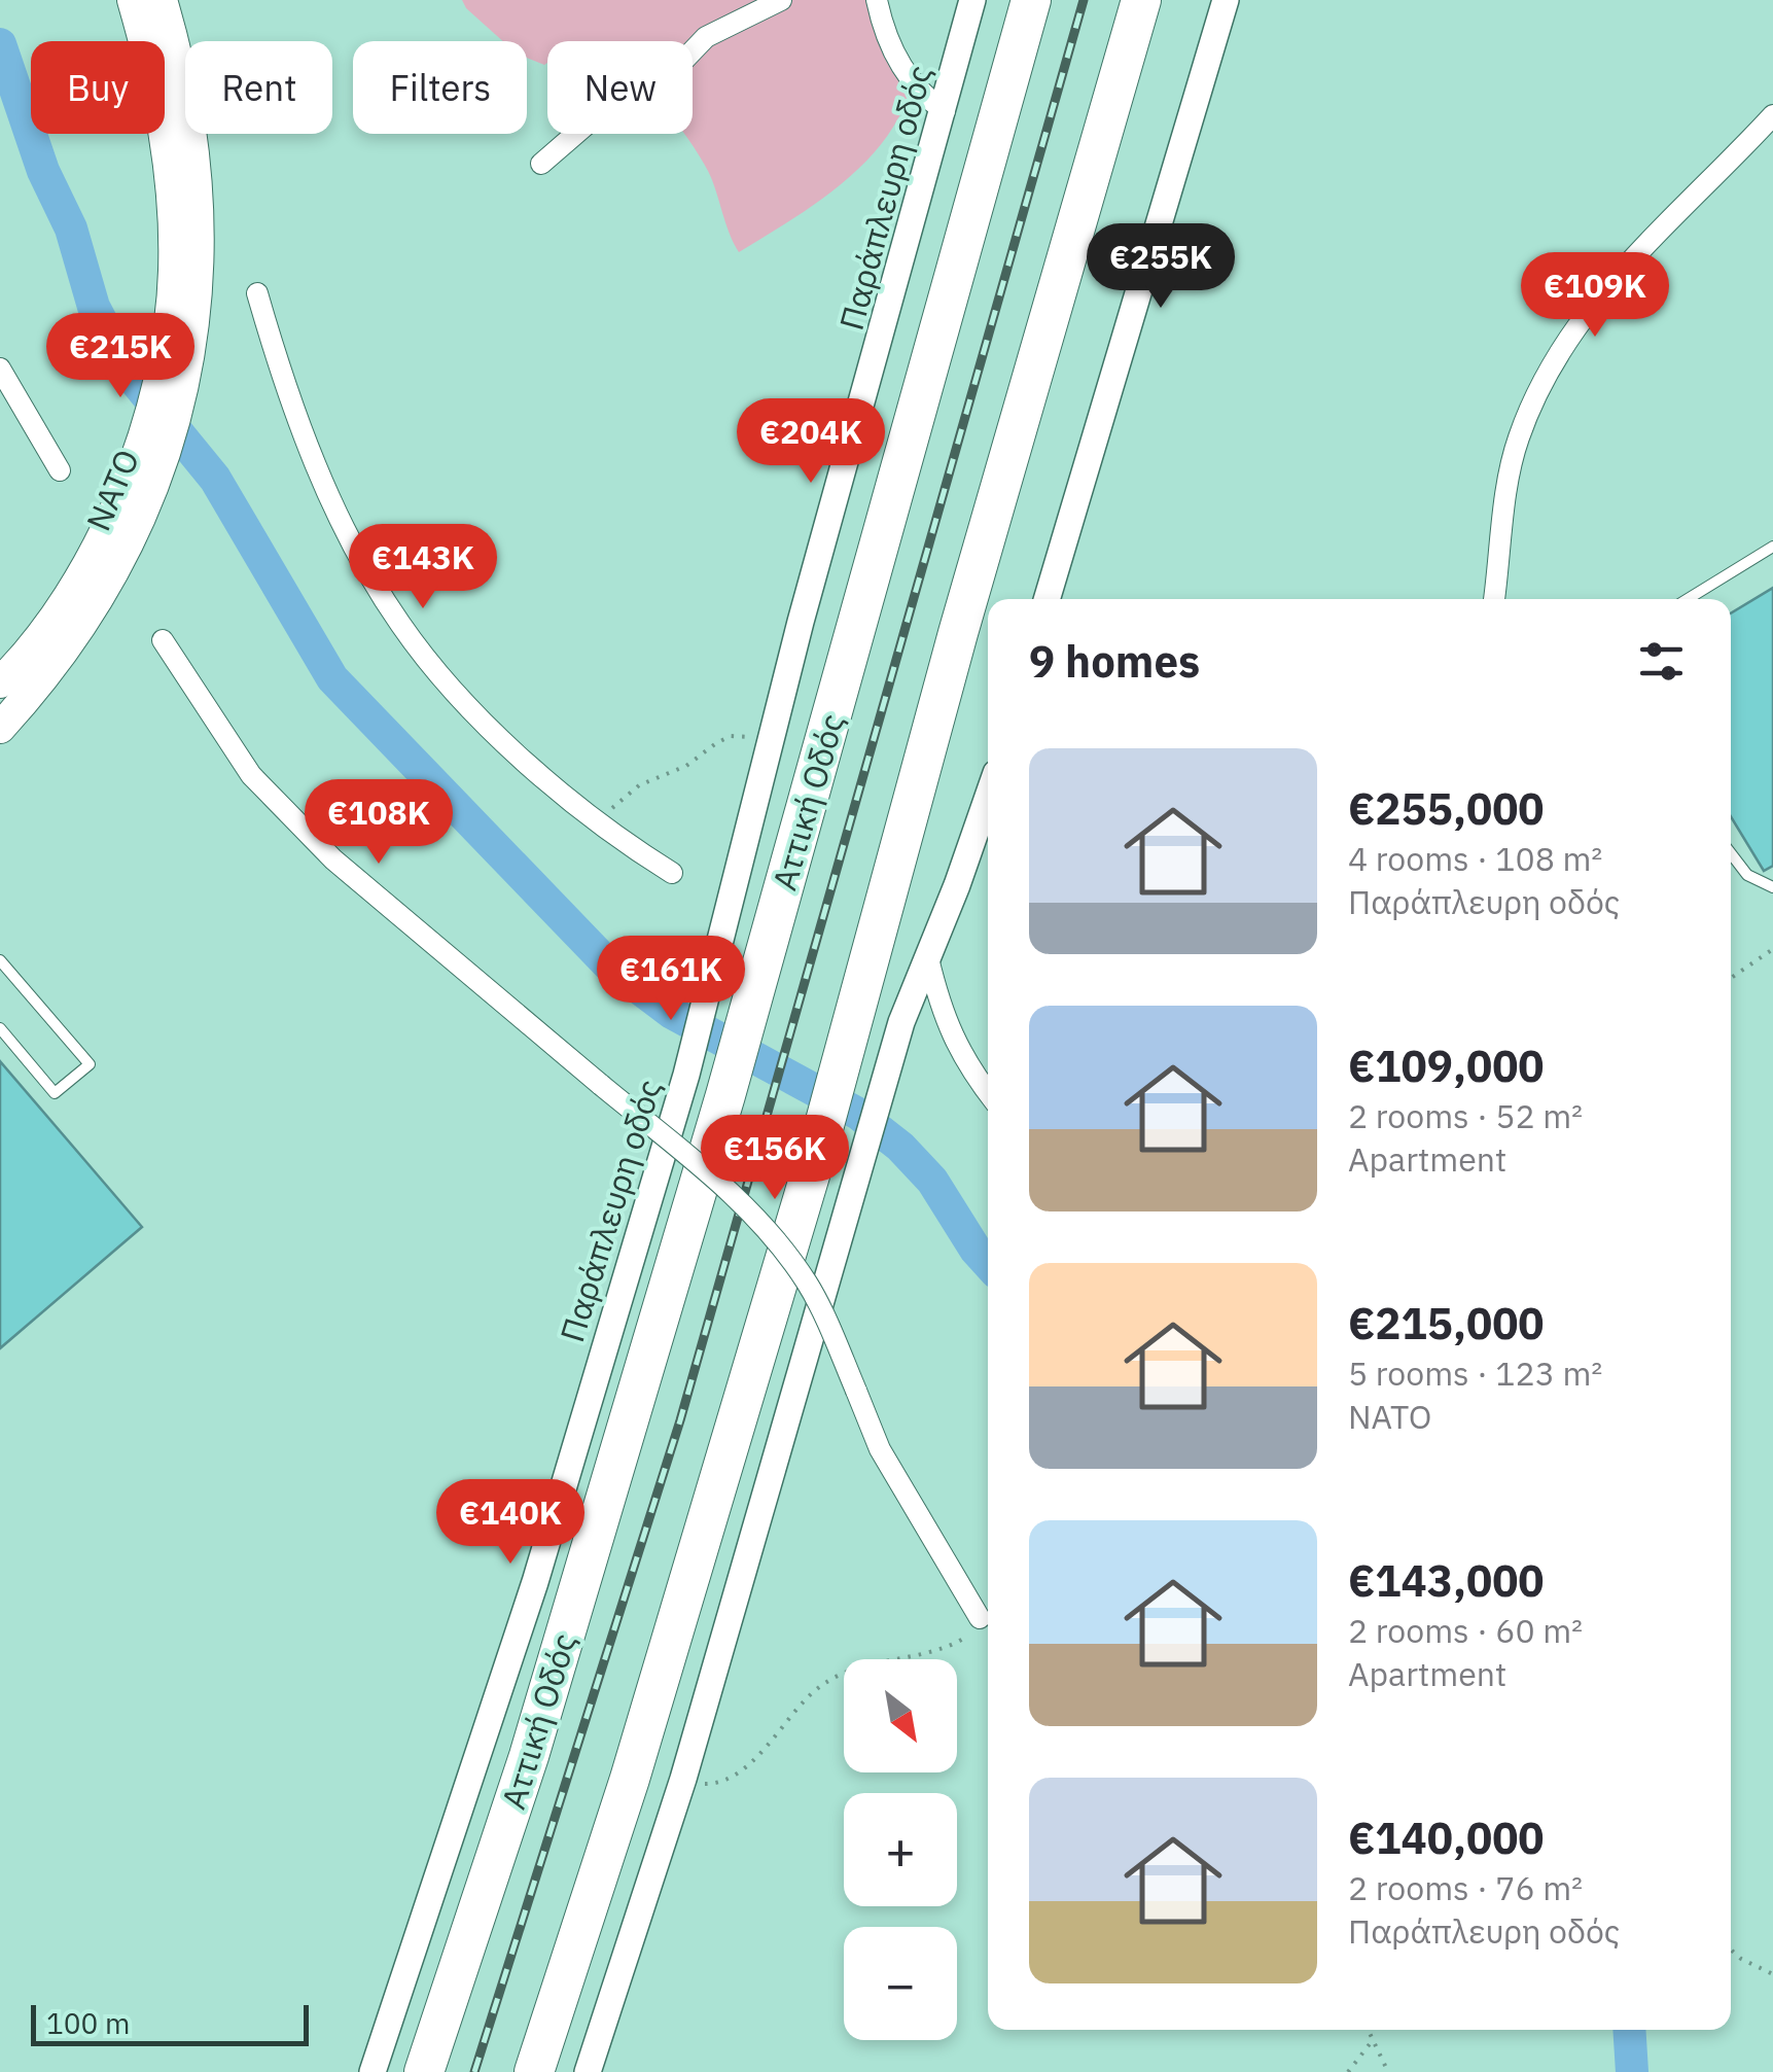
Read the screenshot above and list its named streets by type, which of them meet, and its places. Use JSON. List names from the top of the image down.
{
  "streets": {
    "highway": ["Αττική Οδός"],
    "main road": ["ΝΑΤΟ"],
    "street": ["Παράπλευρη οδός"]
  },
  "scale_bar": "100 m",
  "north": "bottom right",
  "page": {
    "chip": [
      "Buy",
      "Rent",
      "Filters",
      "New"
    ],
    "price": [
      "€255K",
      "€109K",
      "€215K",
      "€204K",
      "€143K",
      "€108K",
      "€161K",
      "€156K",
      "€140K"
    ],
    "heading": "9 homes",
    "list": [
      {
        "name": "€255,000",
        "note": "4 rooms · 108 m² · Παράπλευρη οδός"
      },
      {
        "name": "€109,000",
        "note": "2 rooms · 52 m² · Apartment"
      },
      {
        "name": "€215,000",
        "note": "5 rooms · 123 m² · ΝΑΤΟ"
      },
      {
        "name": "€143,000",
        "note": "2 rooms · 60 m² · Apartment"
      },
      {
        "name": "€140,000",
        "note": "2 rooms · 76 m² · Παράπλευρη οδός"
      }
    ],
    "map_buttons": ["+", "−"],
    "scale": "100 m"
  }
}
